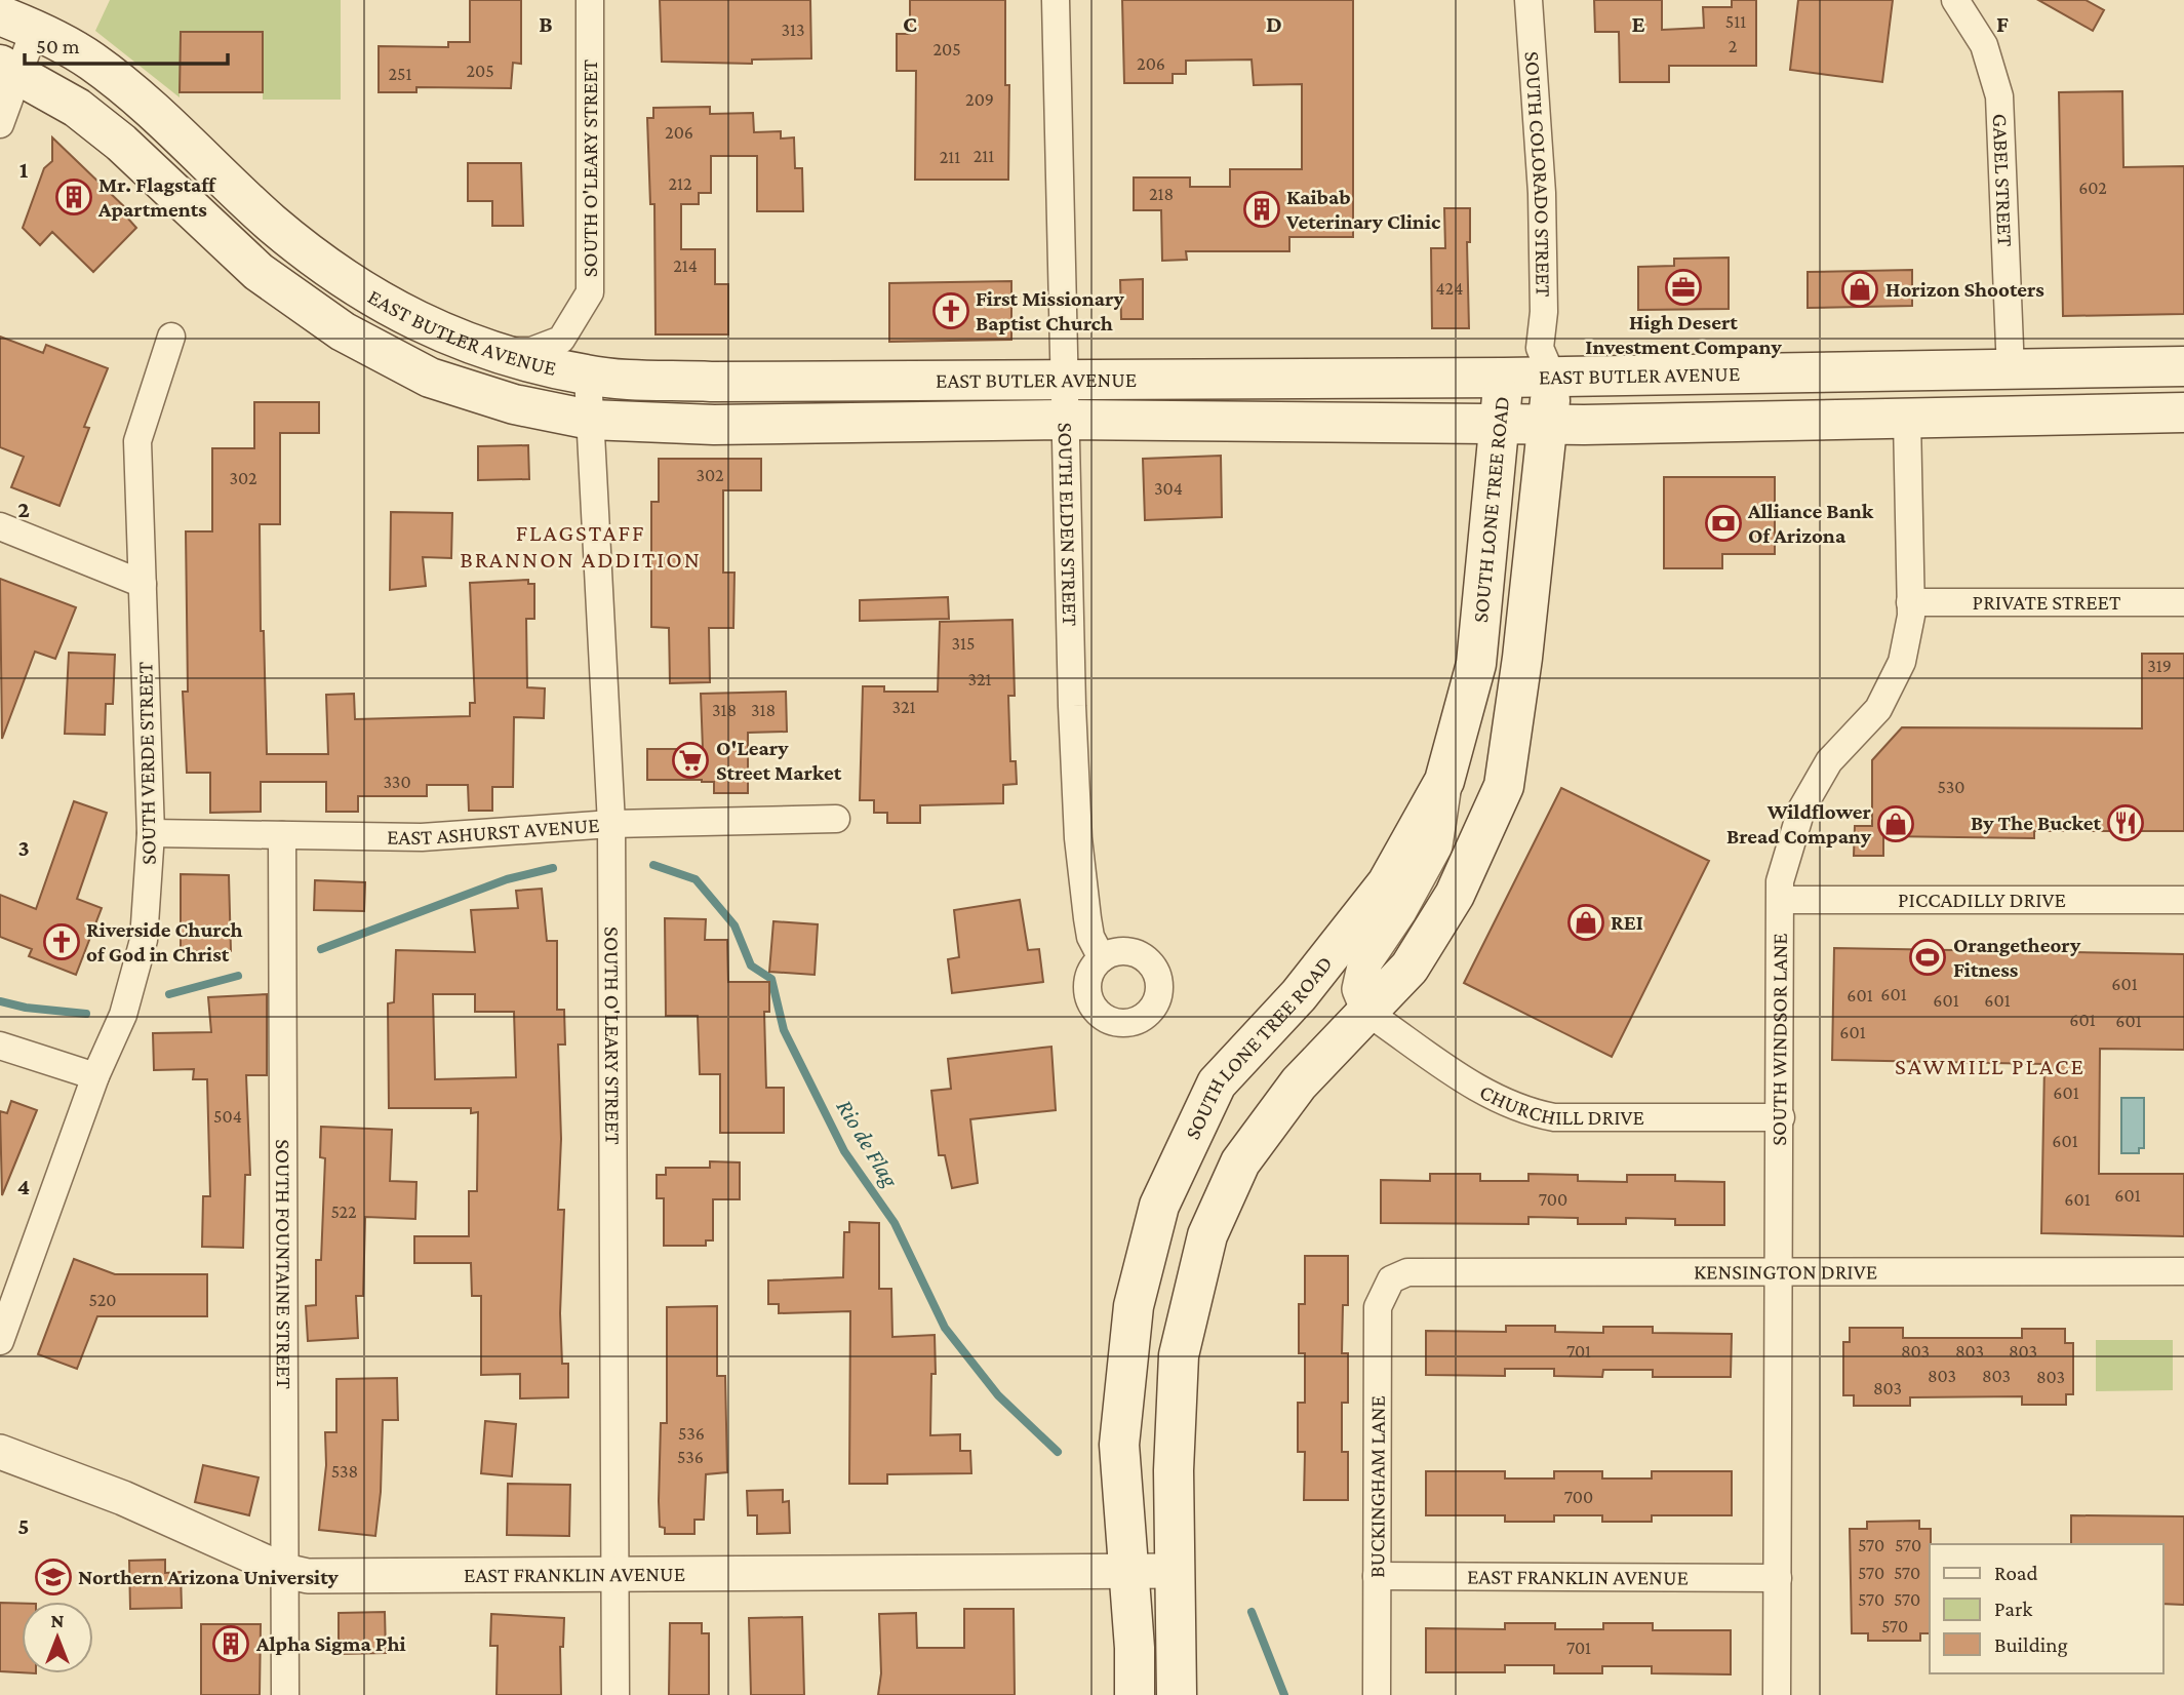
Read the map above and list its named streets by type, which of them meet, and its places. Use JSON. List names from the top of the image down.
{
  "streets": {
    "main road": ["EAST BUTLER AVENUE", "SOUTH LONE TREE ROAD"],
    "street": [
      "SOUTH O'LEARY STREET",
      "SOUTH COLORADO STREET",
      "GABEL STREET",
      "SOUTH ELDEN STREET",
      "PRIVATE STREET",
      "SOUTH VERDE STREET",
      "EAST ASHURST AVENUE",
      "PICCADILLY DRIVE",
      "SOUTH WINDSOR LANE",
      "CHURCHILL DRIVE",
      "SOUTH FOUNTAINE STREET",
      "KENSINGTON DRIVE",
      "BUCKINGHAM LANE",
      "EAST FRANKLIN AVENUE"
    ]
  },
  "crossings": [
    ["SOUTH O'LEARY STREET", "EAST BUTLER AVENUE"],
    ["SOUTH O'LEARY STREET", "EAST ASHURST AVENUE"],
    ["SOUTH O'LEARY STREET", "EAST FRANKLIN AVENUE"],
    ["SOUTH COLORADO STREET", "EAST BUTLER AVENUE"],
    ["SOUTH COLORADO STREET", "SOUTH LONE TREE ROAD"],
    ["GABEL STREET", "EAST BUTLER AVENUE"],
    ["EAST BUTLER AVENUE", "SOUTH LONE TREE ROAD"],
    ["EAST BUTLER AVENUE", "SOUTH ELDEN STREET"],
    ["EAST BUTLER AVENUE", "SOUTH WINDSOR LANE"],
    ["SOUTH LONE TREE ROAD", "CHURCHILL DRIVE"],
    ["SOUTH LONE TREE ROAD", "EAST FRANKLIN AVENUE"],
    ["PRIVATE STREET", "SOUTH WINDSOR LANE"],
    ["SOUTH VERDE STREET", "EAST ASHURST AVENUE"],
    ["EAST ASHURST AVENUE", "SOUTH FOUNTAINE STREET"],
    ["PICCADILLY DRIVE", "SOUTH WINDSOR LANE"],
    ["SOUTH WINDSOR LANE", "CHURCHILL DRIVE"],
    ["SOUTH WINDSOR LANE", "KENSINGTON DRIVE"],
    ["SOUTH WINDSOR LANE", "EAST FRANKLIN AVENUE"],
    ["SOUTH FOUNTAINE STREET", "EAST FRANKLIN AVENUE"],
    ["KENSINGTON DRIVE", "BUCKINGHAM LANE"],
    ["BUCKINGHAM LANE", "EAST FRANKLIN AVENUE"]
  ],
  "districts": ["FLAGSTAFF BRANNON ADDITION", "SAWMILL PLACE"],
  "water": ["Rio de Flag"],
  "places": {
    "building": ["Mr. Flagstaff Apartments", "Kaibab Veterinary Clinic", "Alpha Sigma Phi"],
    "office": ["High Desert Investment Company"],
    "shop": ["Horizon Shooters", "Wildflower Bread Company", "REI"],
    "church": ["First Missionary Baptist Church", "Riverside Church of God in Christ"],
    "bank": ["Alliance Bank Of Arizona"],
    "supermarket": ["O'Leary Street Market"],
    "restaurant": ["By The Bucket"],
    "sports": ["Orangetheory Fitness"],
    "school or university": ["Northern Arizona University"]
  },
  "house_numbers": [
    "511",
    "313",
    "2",
    "205",
    "206",
    "205",
    "251",
    "209",
    "206",
    "211",
    "211",
    "212",
    "602",
    "218",
    "214",
    "424",
    "302",
    "302",
    "304",
    "315",
    "319",
    "321",
    "321",
    "318",
    "318",
    "330",
    "530",
    "601",
    "601",
    "601",
    "601",
    "601",
    "601",
    "601",
    "601",
    "601",
    "504",
    "601",
    "601",
    "700",
    "601",
    "522",
    "520",
    "701",
    "803",
    "803",
    "803",
    "803",
    "803",
    "803",
    "803",
    "536",
    "536",
    "538",
    "700",
    "570",
    "570",
    "570",
    "570",
    "570",
    "570",
    "570",
    "701"
  ],
  "legend": ["Road", "Park", "Building"],
  "scale_bar": "50 m",
  "north": "top",
  "grid": {
    "columns": [
      "B",
      "C",
      "D",
      "E",
      "F"
    ],
    "rows": [
      "1",
      "2",
      "3",
      "4",
      "5"
    ]
  }
}
